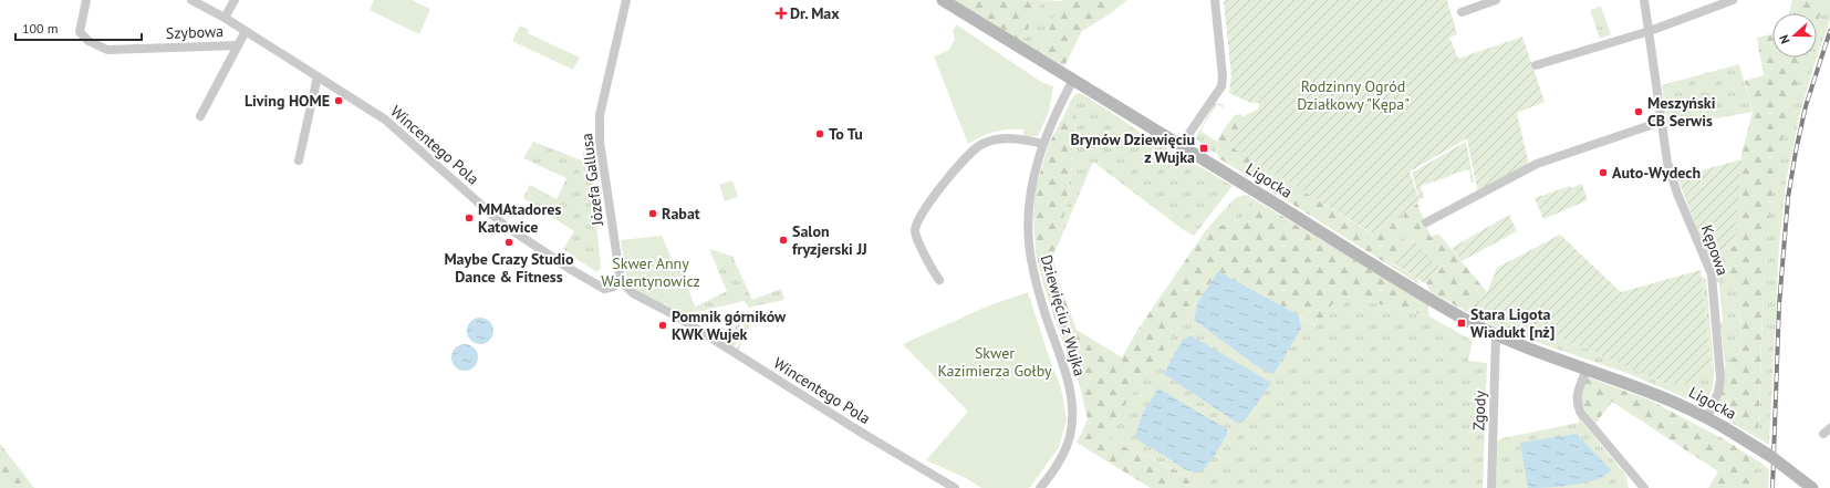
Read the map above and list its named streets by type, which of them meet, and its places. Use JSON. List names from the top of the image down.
{
  "streets": {
    "street": [
      "Szybowa",
      "Wincentego Pola",
      "Józefa Gallusa",
      "Ligocka",
      "Kępowa",
      "Dziewięciu z Wujka",
      "Zgody"
    ]
  },
  "crossings": [
    ["Wincentego Pola", "Józefa Gallusa"],
    ["Ligocka", "Kępowa"],
    ["Ligocka", "Dziewięciu z Wujka"],
    ["Ligocka", "Zgody"]
  ],
  "parks": ["Rodzinny Ogród Działkowy \"Kępa\"", "Skwer Anny Walentynowicz", "Skwer Kazimierza Gołby"],
  "places": {
    "health": ["Dr. Max"],
    "other": [
      "Living HOME",
      "Meszyński CB Serwis",
      "To Tu",
      "Auto-Wydech",
      "Rabat",
      "MMAtadores Katowice",
      "Salon fryzjerski JJ",
      "Maybe Crazy Studio Dance & Fitness",
      "Pomnik górników KWK Wujek"
    ],
    "transit": ["Brynów Dziewięciu z Wujka", "Stara Ligota Wiadukt [nż]"]
  },
  "scale_bar": "100 m",
  "north": "left"
}
